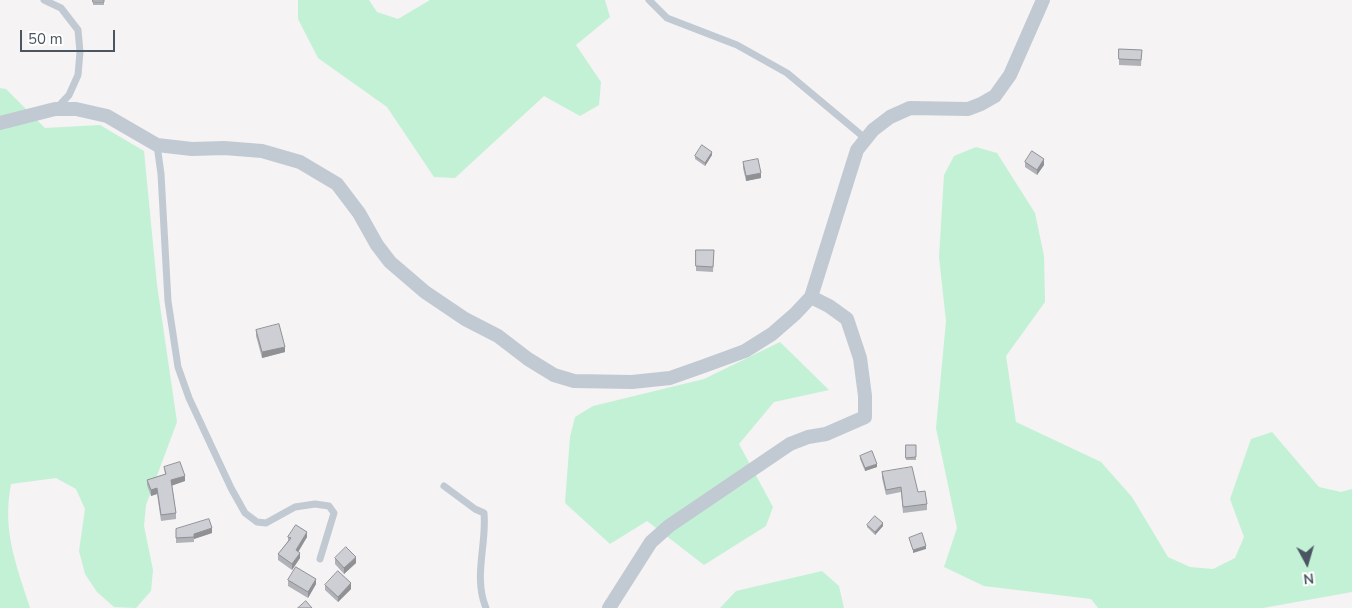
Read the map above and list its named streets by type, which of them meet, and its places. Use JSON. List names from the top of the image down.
{
  "scale_bar": "50 m",
  "north": "bottom"
}
